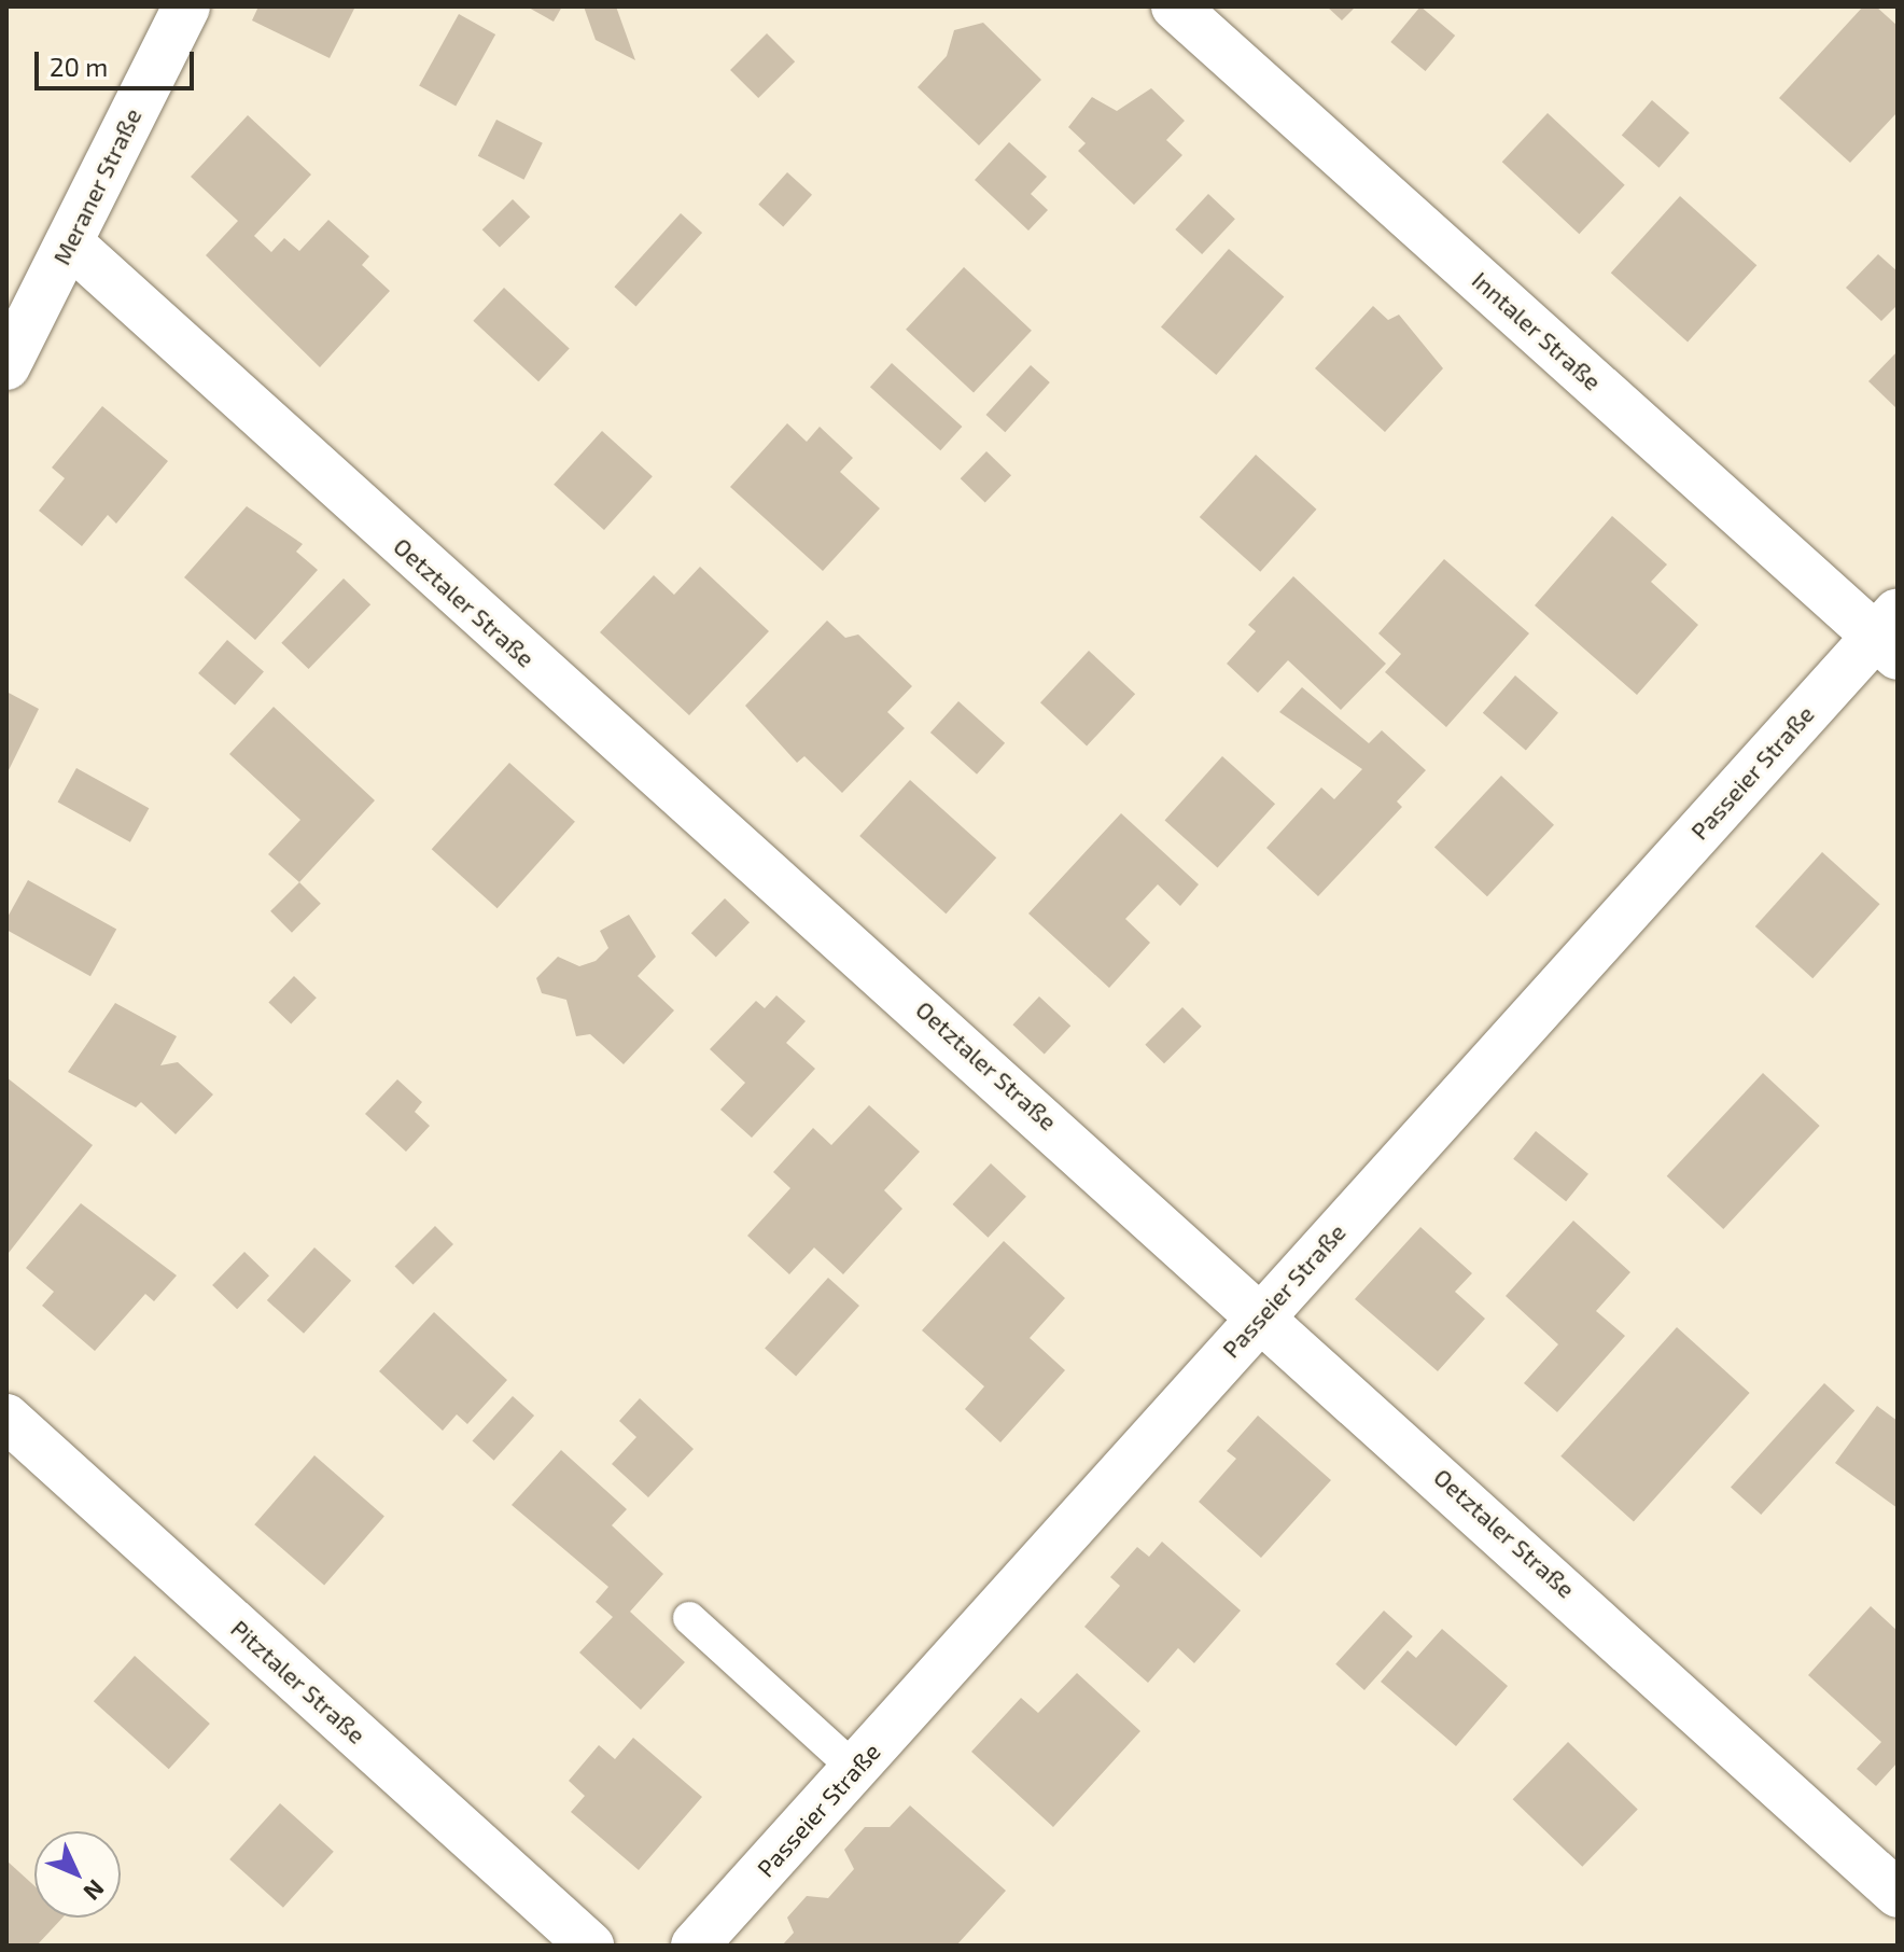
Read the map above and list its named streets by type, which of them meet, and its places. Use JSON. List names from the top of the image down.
{
  "streets": {
    "street": [
      "Meraner Straße",
      "Inntaler Straße",
      "Oetztaler Straße",
      "Passeier Straße",
      "Pitztaler Straße"
    ]
  },
  "crossings": [
    ["Meraner Straße", "Oetztaler Straße"],
    ["Inntaler Straße", "Passeier Straße"],
    ["Oetztaler Straße", "Passeier Straße"]
  ],
  "scale_bar": "20 m",
  "north": "bottom right"
}
